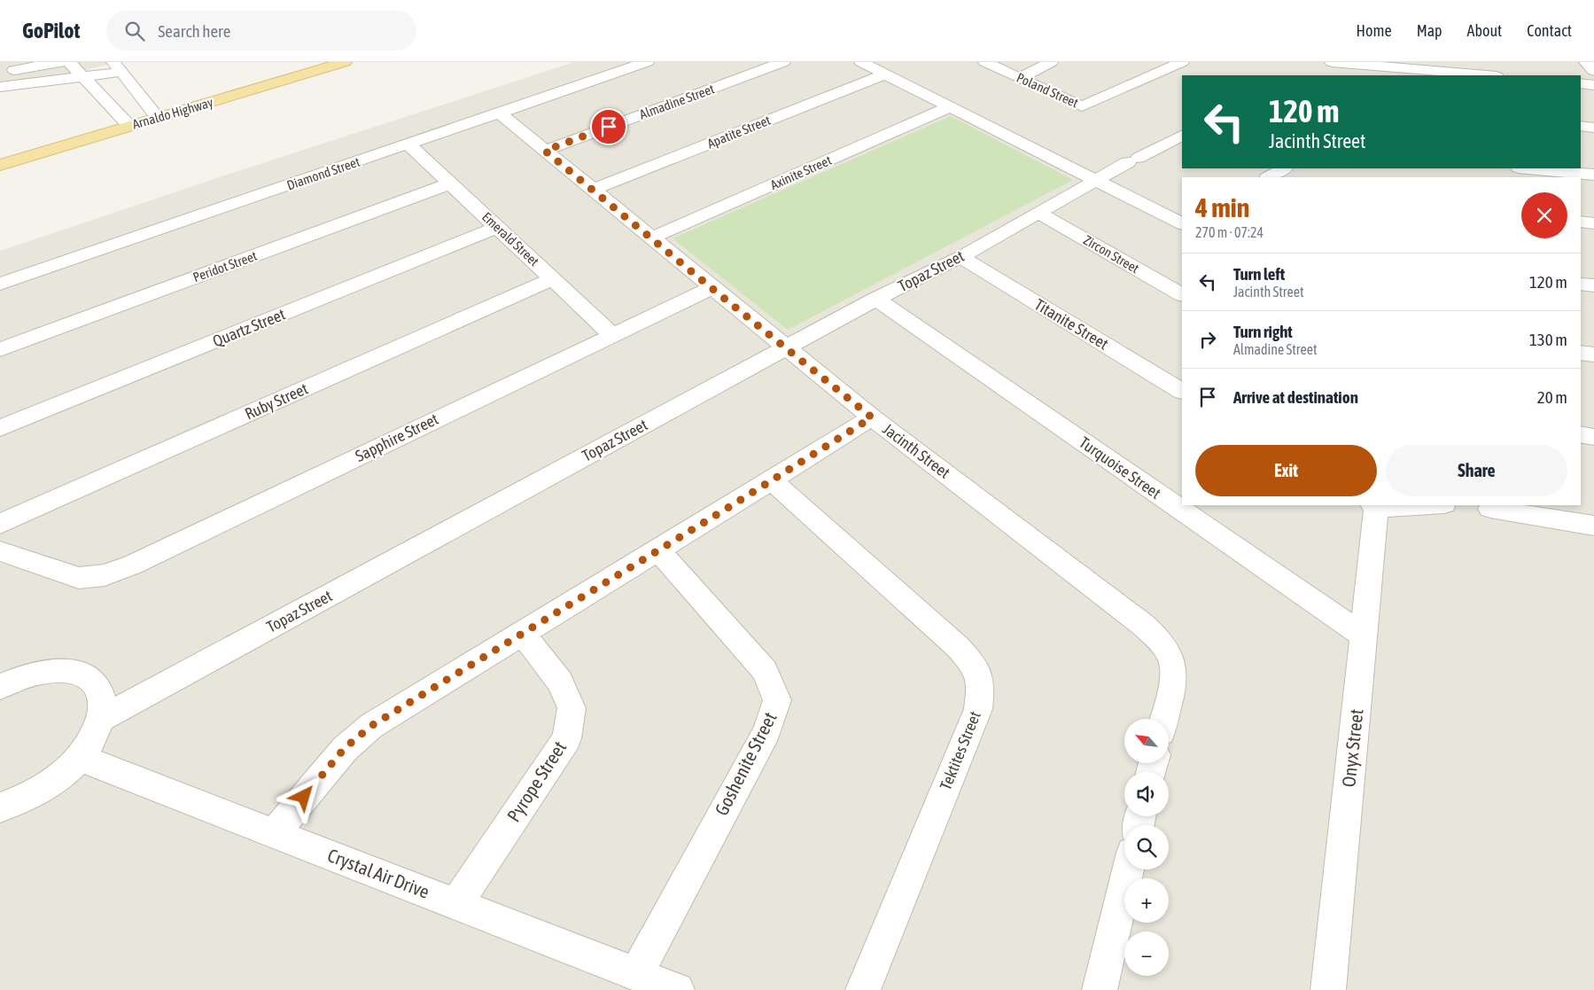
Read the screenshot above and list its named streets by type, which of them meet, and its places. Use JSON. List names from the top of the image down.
{
  "streets": {
    "main road": ["Arnaldo Highway"],
    "street": [
      "Poland Street",
      "Almadine Street",
      "Apatite Street",
      "Axinite Street",
      "Diamond Street",
      "Emerald Street",
      "Zircon Street",
      "Peridot Street",
      "Topaz Street",
      "Titanite Street",
      "Quartz Street",
      "Ruby Street",
      "Sapphire Street",
      "Jacinth Street",
      "Turquoise Street",
      "Onyx Street",
      "Tektites Street",
      "Goshenite Street",
      "Pyrope Street",
      "Crystal Air Drive"
    ]
  },
  "crossings": [
    ["Almadine Street", "Jacinth Street"],
    ["Apatite Street", "Jacinth Street"],
    ["Axinite Street", "Jacinth Street"],
    ["Diamond Street", "Emerald Street"],
    ["Diamond Street", "Jacinth Street"],
    ["Emerald Street", "Peridot Street"],
    ["Emerald Street", "Quartz Street"],
    ["Emerald Street", "Ruby Street"],
    ["Emerald Street", "Sapphire Street"],
    ["Zircon Street", "Topaz Street"],
    ["Topaz Street", "Titanite Street"],
    ["Topaz Street", "Jacinth Street"],
    ["Topaz Street", "Turquoise Street"],
    ["Sapphire Street", "Jacinth Street"],
    ["Turquoise Street", "Onyx Street"],
    ["Goshenite Street", "Crystal Air Drive"],
    ["Pyrope Street", "Crystal Air Drive"]
  ],
  "north": "top left",
  "page": {
    "header": "GoPilot",
    "search": "Search here",
    "nav": [
      "Home",
      "Map",
      "About",
      "Contact"
    ],
    "turn": ["120 m", "Jacinth Street"],
    "heading": ["4 min", "270 m · 07:24"],
    "list": [
      {
        "name": "Turn left",
        "note": "Jacinth Street",
        "value": "120 m"
      },
      {
        "name": "Turn right",
        "note": "Almadine Street",
        "value": "130 m"
      },
      {
        "name": "Arrive at destination",
        "value": "20 m"
      }
    ],
    "buttons": ["Exit", "Share"],
    "map_buttons": ["+", "−"]
  }
}
